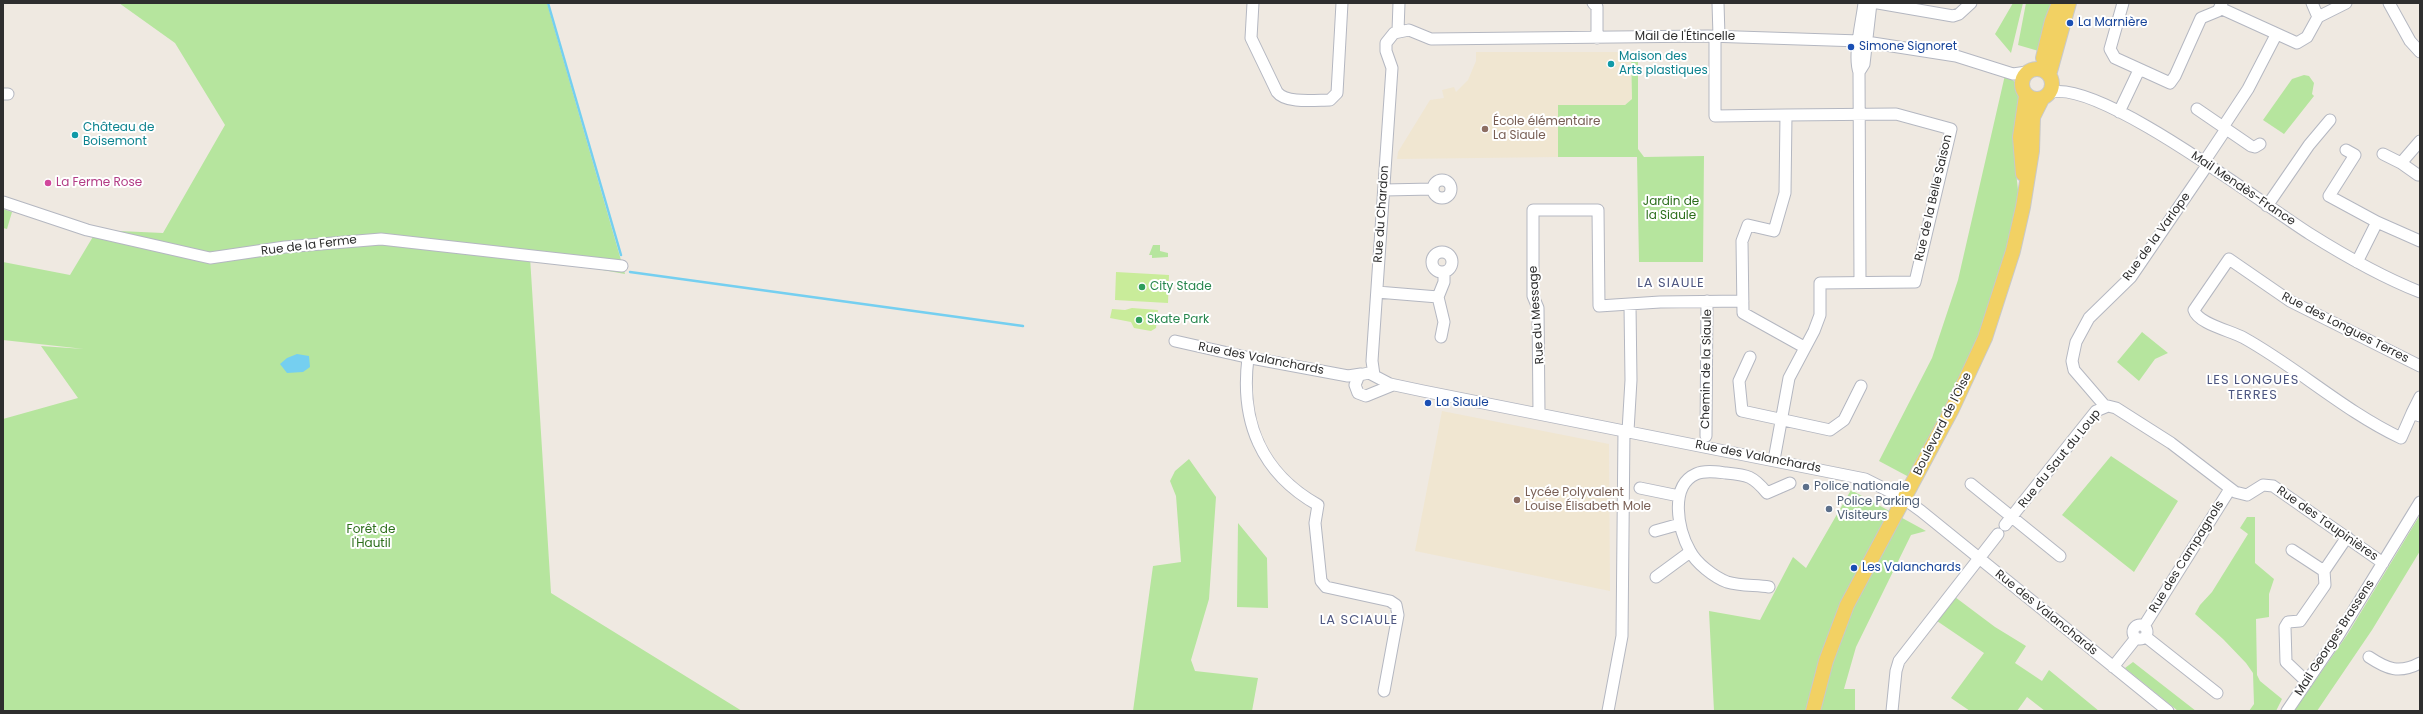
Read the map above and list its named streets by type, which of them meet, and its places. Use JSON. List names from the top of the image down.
{
  "streets": {
    "main road": ["Boulevard de l'Oise"],
    "street": [
      "Mail de l'Étincelle",
      "Mail Mendès-France",
      "Rue de la Belle Saison",
      "Rue du Chardon",
      "Rue de la Varlope",
      "Rue de la Ferme",
      "Rue du Message",
      "Rue des Longues Terres",
      "Rue des Valanchards",
      "Chemin de la Siaule",
      "Rue du Saut du Loup",
      "Rue des Taupinières",
      "Rue des Campagnols",
      "Mail Georges Brassens"
    ]
  },
  "crossings": [
    ["Mail de l'Étincelle", "Rue de la Belle Saison"],
    ["Mail de l'Étincelle", "Rue du Chardon"],
    ["Mail de l'Étincelle", "Boulevard de l'Oise"],
    ["Mail Mendès-France", "Rue de la Varlope"],
    ["Mail Mendès-France", "Boulevard de l'Oise"],
    ["Rue de la Belle Saison", "Rue des Valanchards"],
    ["Rue du Chardon", "Rue des Valanchards"],
    ["Rue de la Varlope", "Rue du Saut du Loup"],
    ["Rue du Message", "Rue des Valanchards"],
    ["Rue des Valanchards", "Boulevard de l'Oise"],
    ["Rue des Valanchards", "Rue du Saut du Loup"],
    ["Rue des Valanchards", "Rue des Campagnols"],
    ["Rue du Saut du Loup", "Rue des Taupinières"],
    ["Rue des Taupinières", "Rue des Campagnols"],
    ["Rue des Taupinières", "Mail Georges Brassens"]
  ],
  "districts": ["LA SIAULE", "LES LONGUES TERRES", "LA SCIAULE"],
  "parks": ["Jardin de la Siaule", "Forêt de l'Hautil"],
  "places": [
    "La Marnière",
    "Simone Signoret",
    "Maison des Arts plastiques",
    "École élémentaire La Siaule",
    "Château de Boisemont",
    "La Ferme Rose",
    "City Stade",
    "Skate Park",
    "La Siaule",
    "Police nationale",
    "Lycée Polyvalent Louise Élisabeth Mole",
    "Police Parking Visiteurs",
    "Les Valanchards"
  ]
}
